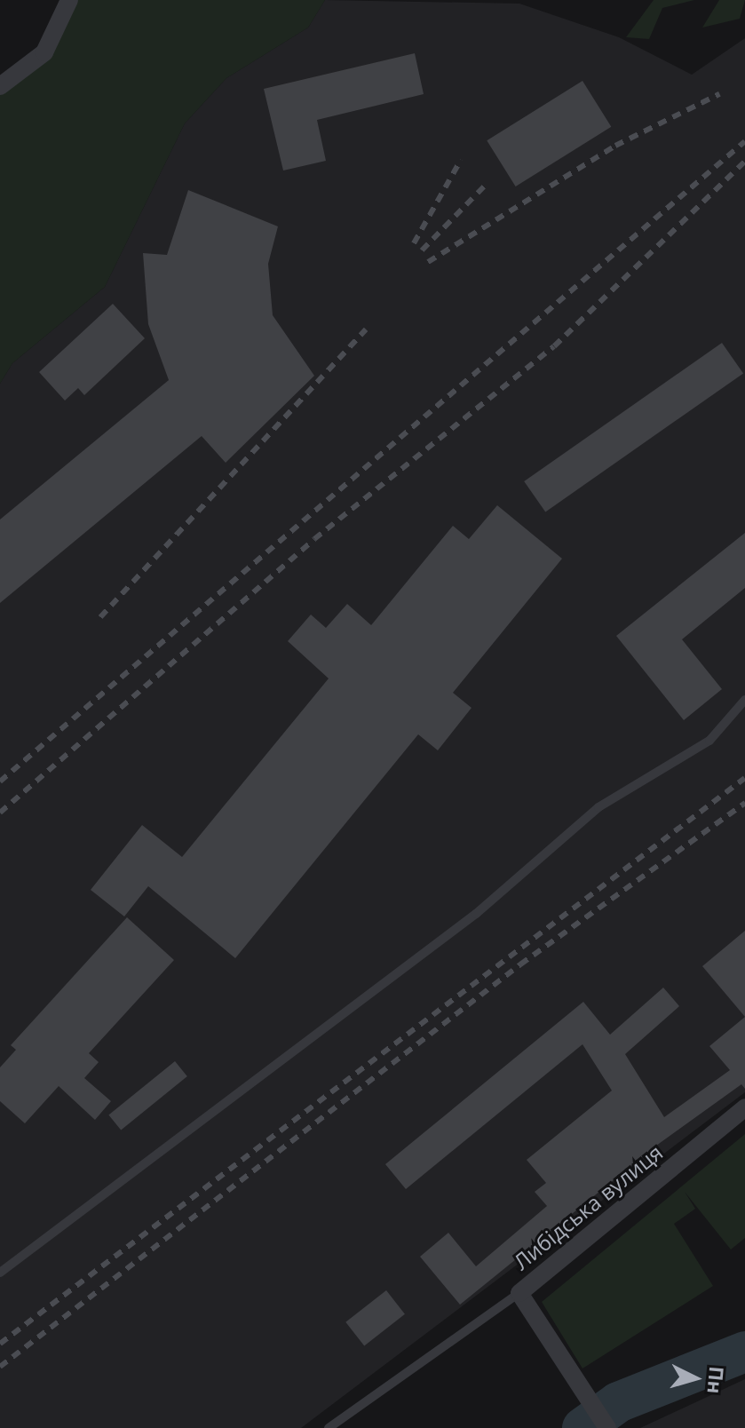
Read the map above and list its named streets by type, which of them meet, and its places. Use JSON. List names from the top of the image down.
{
  "streets": {
    "street": ["Либідська вулиця"]
  },
  "north": "right"
}
